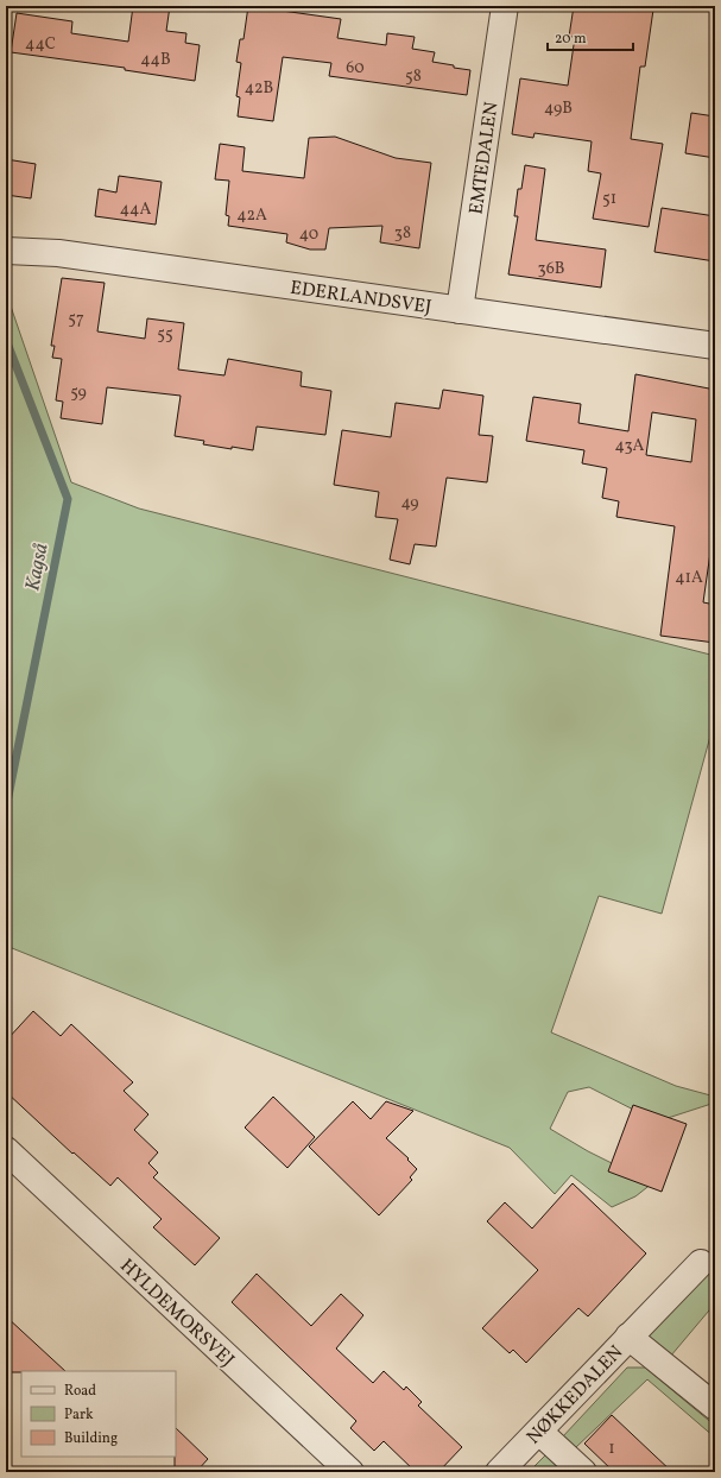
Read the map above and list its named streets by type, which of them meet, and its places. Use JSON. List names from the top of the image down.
{
  "streets": {
    "street": [
      "EMTEDALEN",
      "EDERLANDSVEJ",
      "HYLDEMORSVEJ",
      "NØKKEDALEN"
    ]
  },
  "crossings": [
    ["EMTEDALEN", "EDERLANDSVEJ"]
  ],
  "water": ["Kagså"],
  "house_numbers": [
    "44C",
    "44B",
    "60",
    "58",
    "42B",
    "49B",
    "51",
    "44A",
    "42A",
    "38",
    "40",
    "36B",
    "57",
    "55",
    "59",
    "43A",
    "49",
    "41A",
    "1"
  ],
  "legend": ["Road", "Park", "Building"],
  "scale_bar": "20 m"
}
